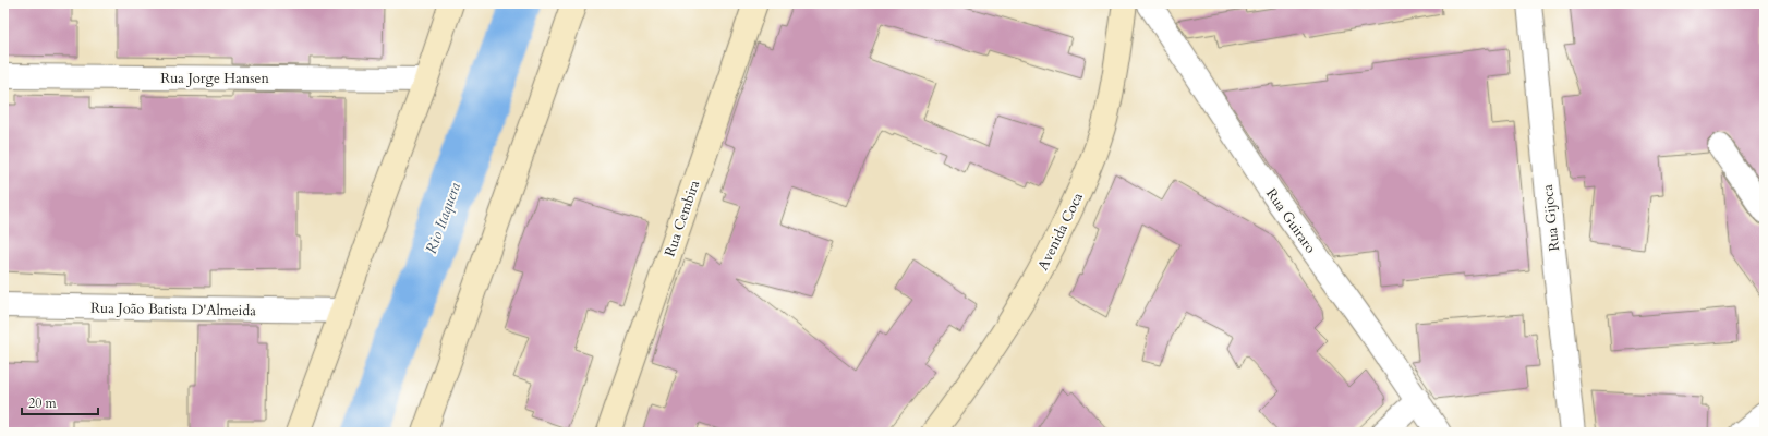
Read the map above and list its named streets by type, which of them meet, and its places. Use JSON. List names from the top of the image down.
{
  "streets": {
    "street": [
      "Rua Jorge Hansen",
      "Rua Cembira",
      "Rua Gijoca",
      "Rua Guiraro",
      "Avenida Coca",
      "Rua João Batista D'Almeida"
    ]
  },
  "water": ["Rio Itaquera"],
  "scale_bar": "20 m"
}
